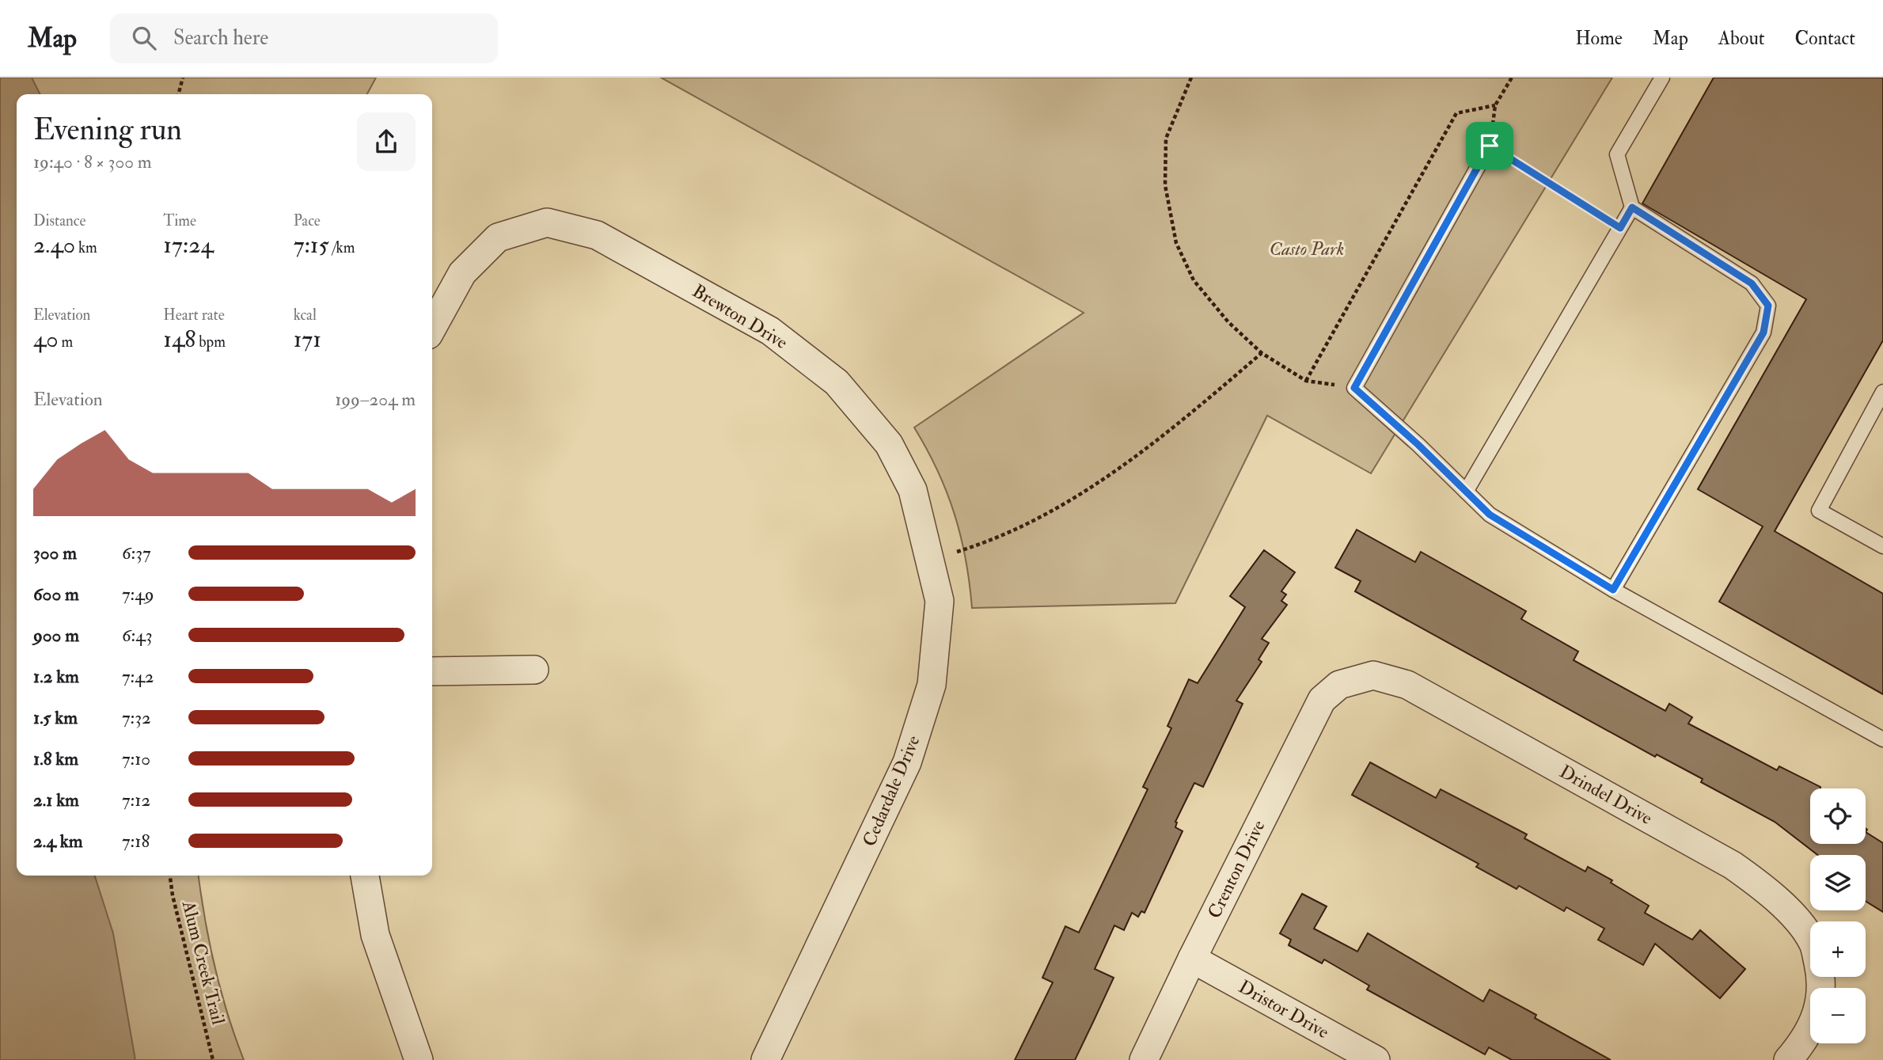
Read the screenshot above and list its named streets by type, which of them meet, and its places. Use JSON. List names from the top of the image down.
{
  "streets": {
    "street": [
      "Brewton Drive",
      "Cedardale Drive",
      "Drindel Drive",
      "Crenton Drive",
      "Dristor Drive"
    ],
    "path": ["Alum Creek Trail"]
  },
  "crossings": [
    ["Brewton Drive", "Cedardale Drive"],
    ["Drindel Drive", "Crenton Drive"],
    ["Crenton Drive", "Dristor Drive"]
  ],
  "parks": ["Casto Park"],
  "page": {
    "header": "Map",
    "search": "Search here",
    "nav": [
      "Home",
      "Map",
      "About",
      "Contact"
    ],
    "heading": ["Evening run", "19:40 · 8 × 300 m"],
    "stats": [
      ["Distance", "2.40 km"],
      ["Time", "17:24"],
      ["Pace", "7:15 /km"],
      ["Elevation", "40 m"],
      ["Heart rate", "148 bpm"],
      ["kcal", "171"]
    ],
    "chart": ["Elevation", "199–204 m"],
    "list": [
      {
        "name": "300 m",
        "note": "6:37"
      },
      {
        "name": "600 m",
        "note": "7:49"
      },
      {
        "name": "900 m",
        "note": "6:43"
      },
      {
        "name": "1.2 km",
        "note": "7:42"
      },
      {
        "name": "1.5 km",
        "note": "7:32"
      },
      {
        "name": "1.8 km",
        "note": "7:10"
      },
      {
        "name": "2.1 km",
        "note": "7:12"
      },
      {
        "name": "2.4 km",
        "note": "7:18"
      }
    ],
    "map_buttons": ["+", "−"]
  }
}
